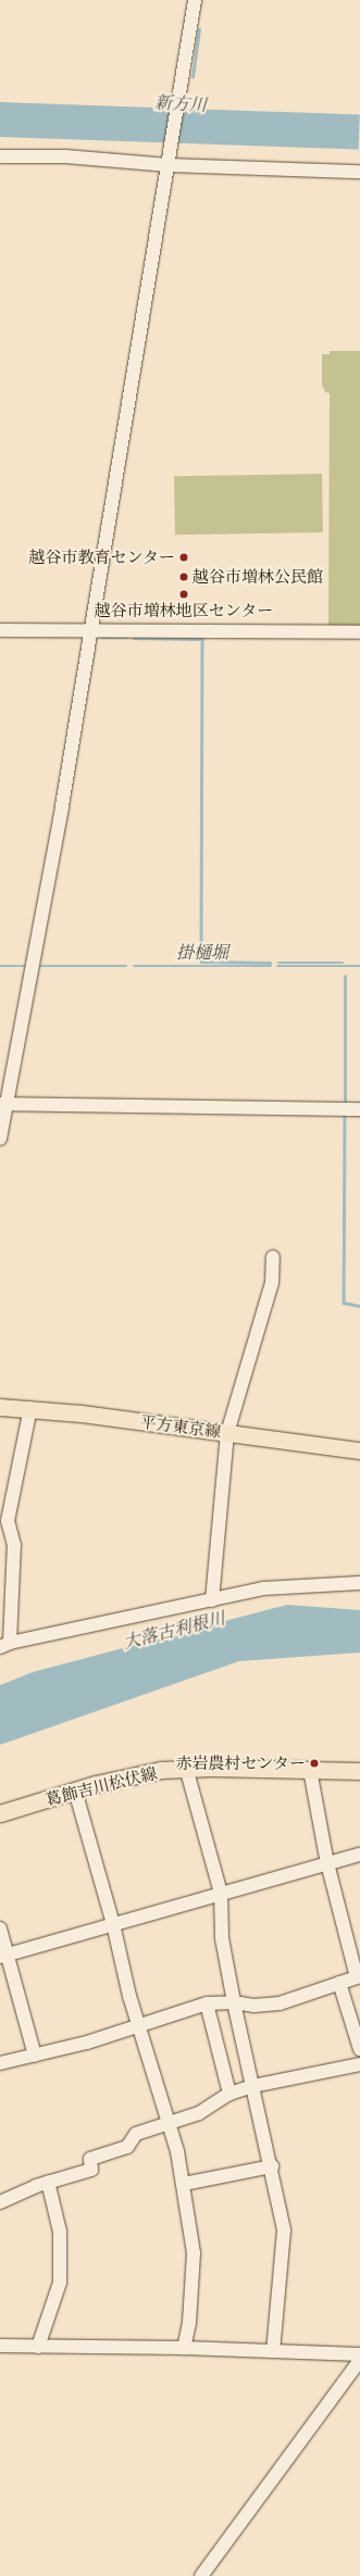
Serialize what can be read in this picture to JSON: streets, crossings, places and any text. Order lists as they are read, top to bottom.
{
  "streets": {
    "main road": ["平方東京線", "葛飾吉川松伏線"]
  },
  "water": ["新方川", "掛樋堀", "大落古利根川"],
  "places": [
    "越谷市教育センター",
    "越谷市増林公民館",
    "越谷市増林地区センター",
    "赤岩農村センター"
  ]
}
